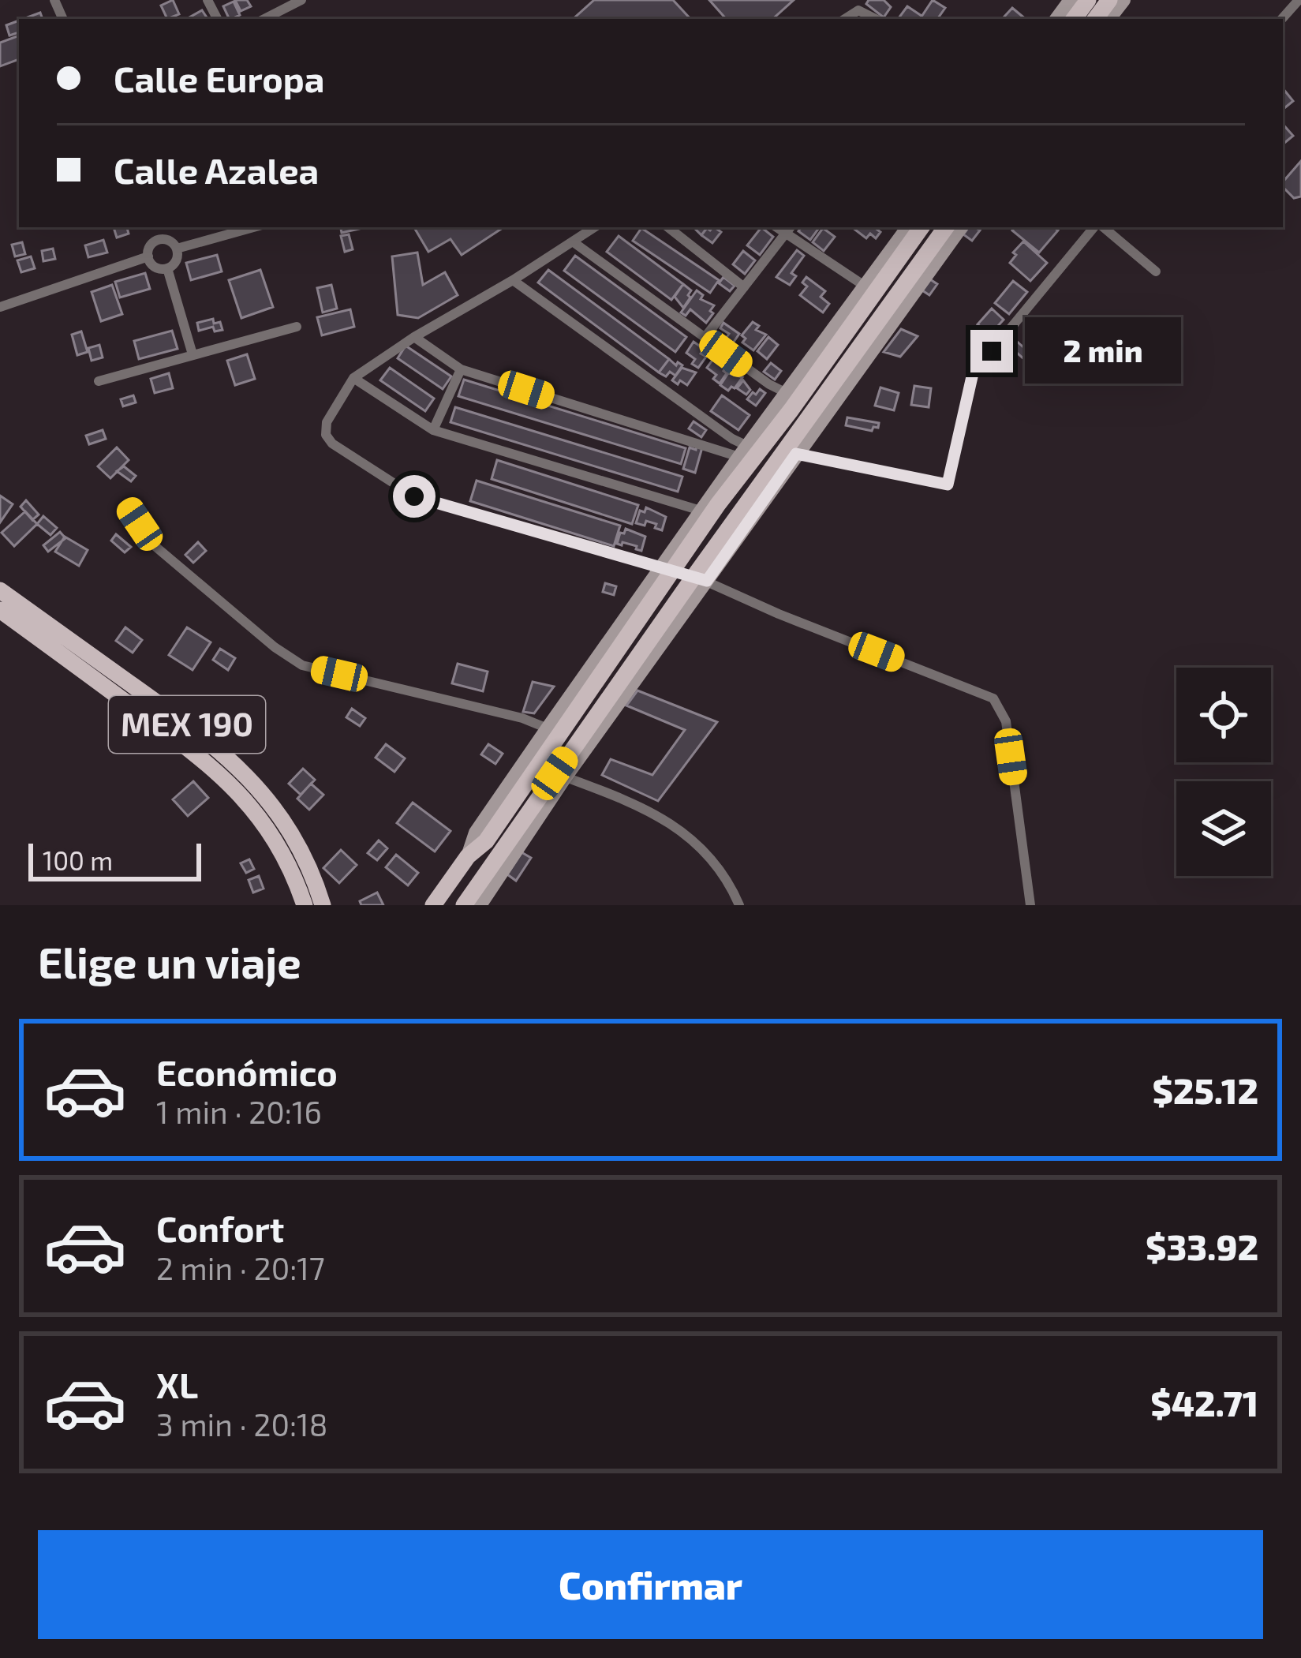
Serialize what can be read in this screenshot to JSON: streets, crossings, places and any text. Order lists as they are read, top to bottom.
{
  "streets": {
    "main road": ["MEX 190"]
  },
  "scale_bar": "100 m",
  "page": {
    "banner": ["Calle Europa", "Calle Azalea"],
    "bubble": "2 min",
    "scale": "100 m",
    "heading": "Elige un viaje",
    "list": [
      {
        "name": "Económico",
        "note": "1 min · 20:16",
        "value": "$25.12"
      },
      {
        "name": "Confort",
        "note": "2 min · 20:17",
        "value": "$33.92"
      },
      {
        "name": "XL",
        "note": "3 min · 20:18",
        "value": "$42.71"
      }
    ],
    "buttons": "Confirmar"
  }
}
